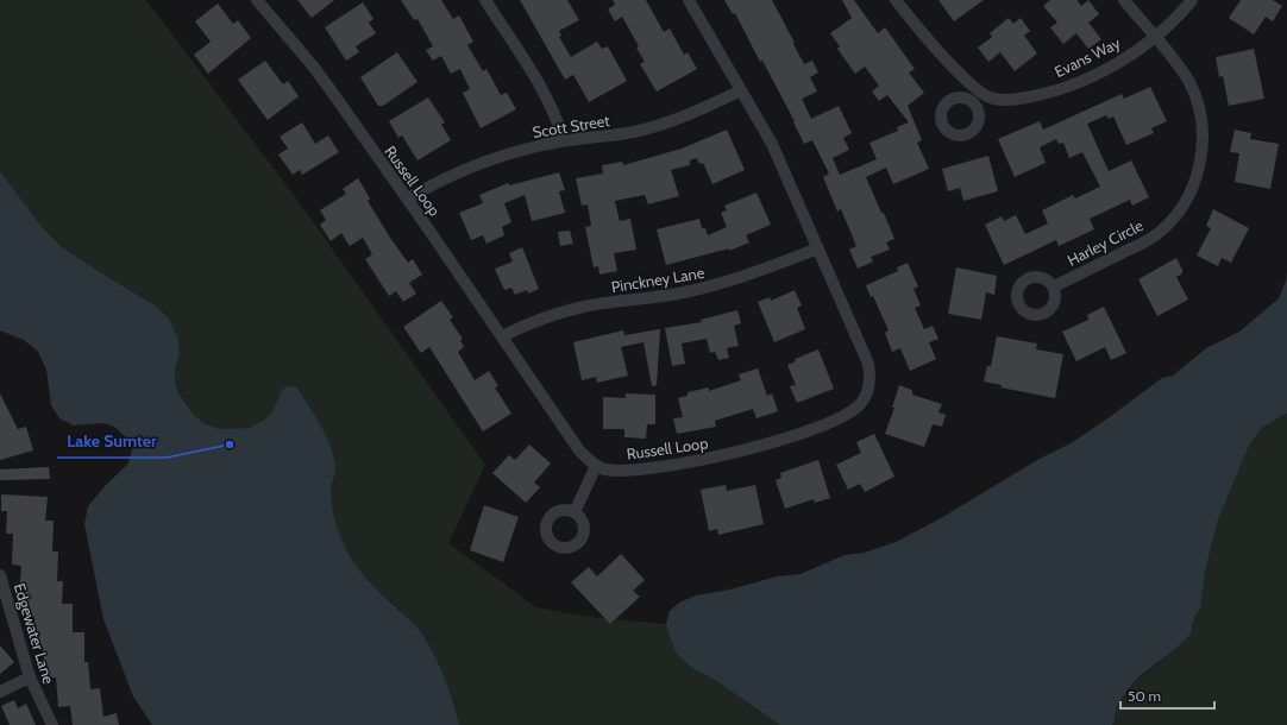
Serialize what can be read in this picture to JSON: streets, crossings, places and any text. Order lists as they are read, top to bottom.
{
  "streets": {
    "street": [
      "Evans Way",
      "Scott Street",
      "Russell Loop",
      "Harley Circle",
      "Pinckney Lane",
      "Edgewater Lane"
    ]
  },
  "crossings": [
    ["Evans Way", "Harley Circle"],
    ["Scott Street", "Russell Loop"],
    ["Russell Loop", "Pinckney Lane"]
  ],
  "places": ["Lake Sumter"],
  "scale_bar": "50 m"
}
